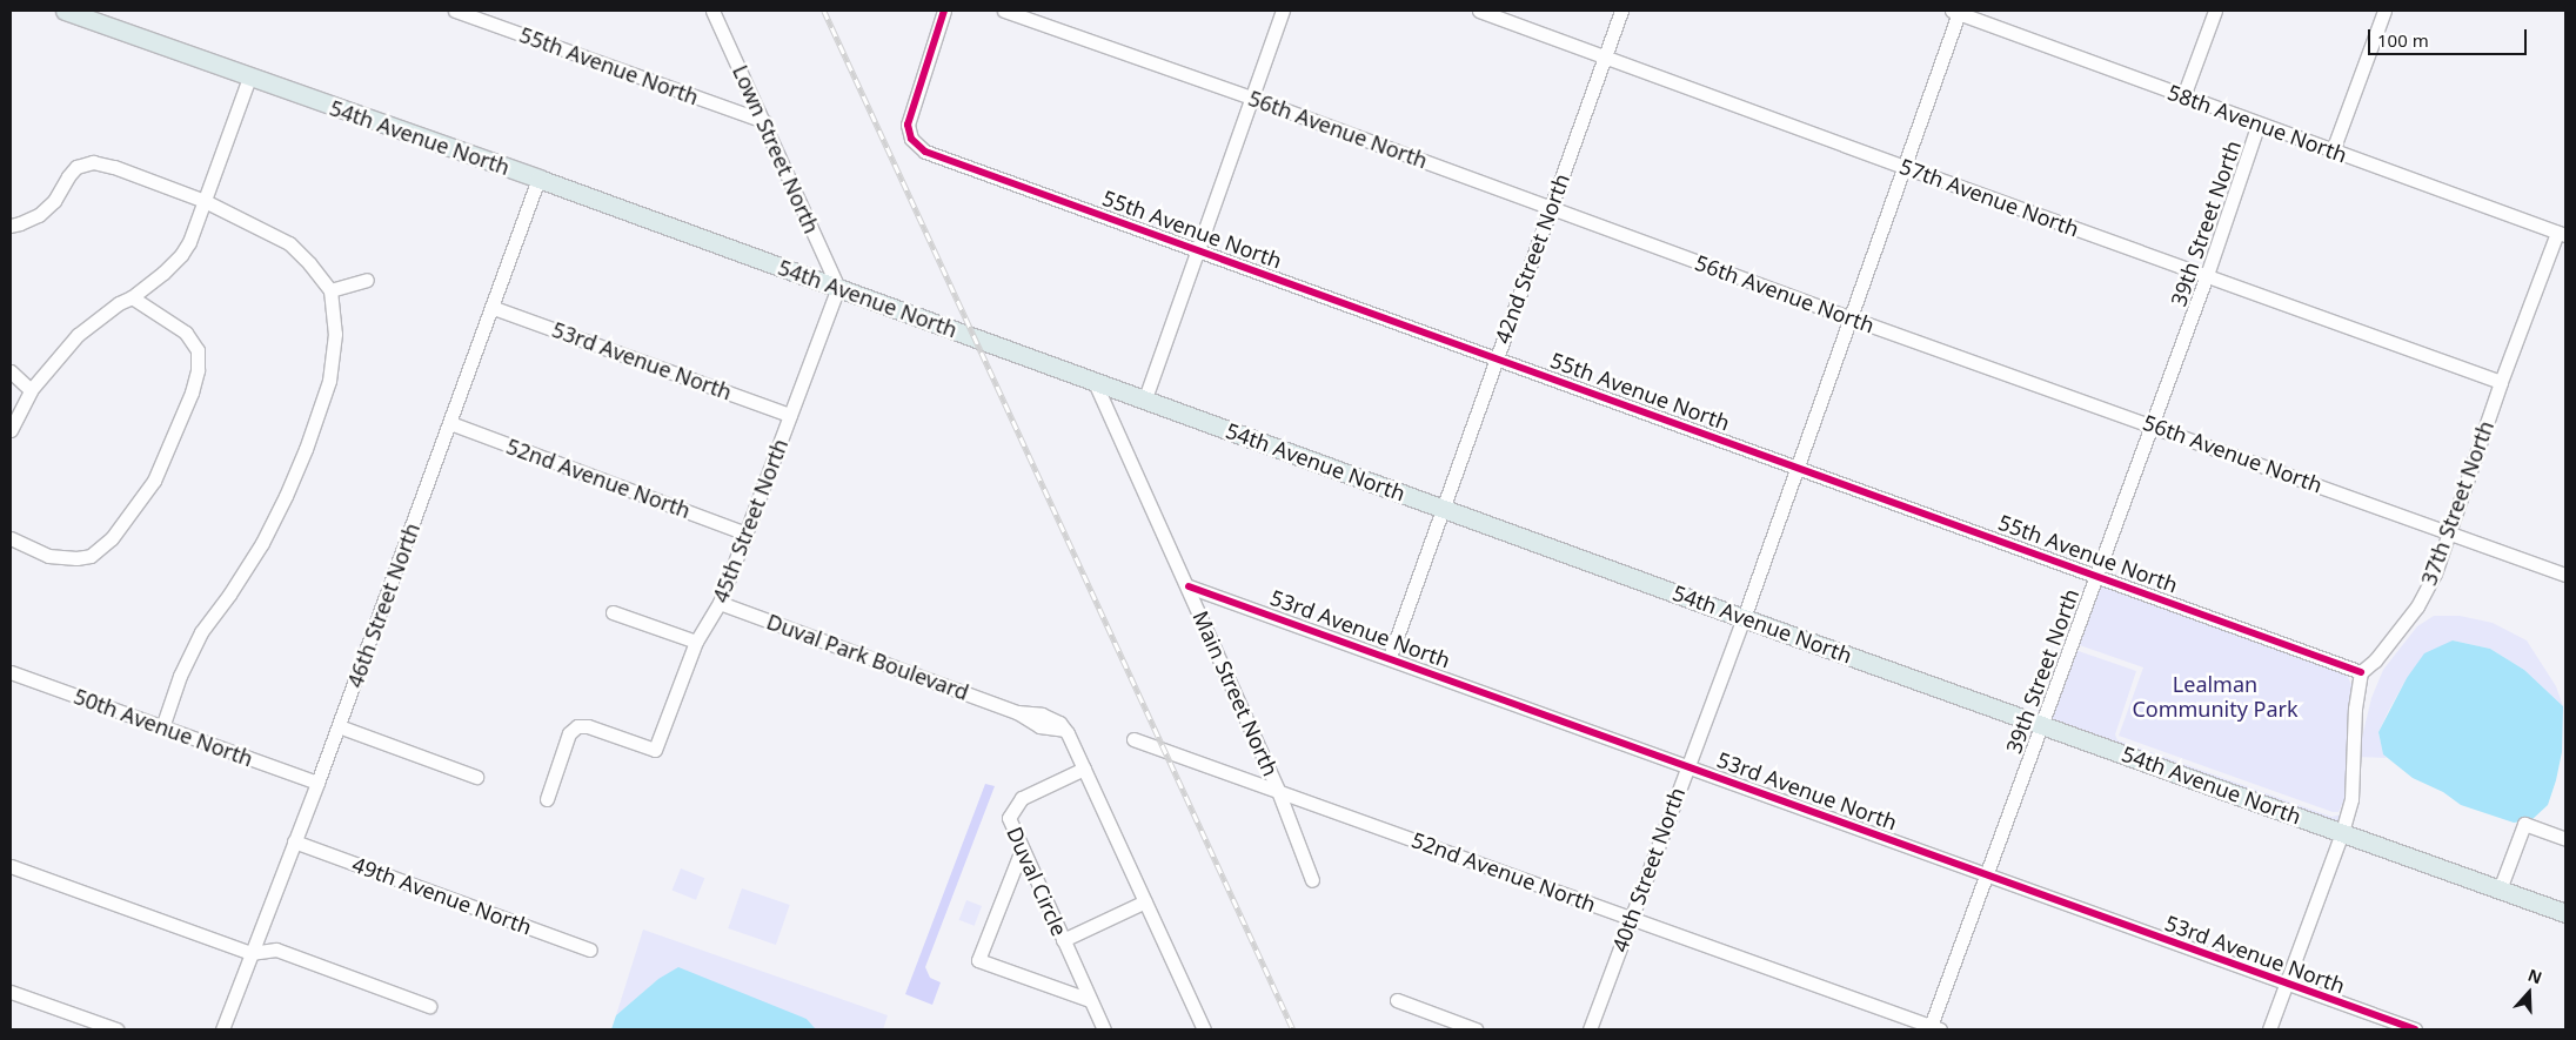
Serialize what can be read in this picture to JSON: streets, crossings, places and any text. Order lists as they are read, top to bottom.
{
  "streets": {
    "main road": ["54th Avenue North"],
    "street": [
      "55th Avenue North",
      "58th Avenue North",
      "56th Avenue North",
      "Lown Street North",
      "57th Avenue North",
      "39th Street North",
      "42nd Street North",
      "53rd Avenue North",
      "52nd Avenue North",
      "37th Street North",
      "45th Street North",
      "46th Street North",
      "Duval Park Boulevard",
      "Main Street North",
      "50th Avenue North",
      "40th Street North",
      "Duval Circle",
      "49th Avenue North"
    ]
  },
  "crossings": [
    ["55th Avenue North", "Lown Street North"],
    ["55th Avenue North", "39th Street North"],
    ["55th Avenue North", "42nd Street North"],
    ["55th Avenue North", "37th Street North"],
    ["55th Avenue North", "40th Street North"],
    ["58th Avenue North", "39th Street North"],
    ["58th Avenue North", "37th Street North"],
    ["58th Avenue North", "40th Street North"],
    ["56th Avenue North", "39th Street North"],
    ["56th Avenue North", "42nd Street North"],
    ["56th Avenue North", "37th Street North"],
    ["56th Avenue North", "40th Street North"],
    ["54th Avenue North", "Lown Street North"],
    ["54th Avenue North", "39th Street North"],
    ["54th Avenue North", "42nd Street North"],
    ["54th Avenue North", "45th Street North"],
    ["54th Avenue North", "46th Street North"],
    ["54th Avenue North", "Main Street North"],
    ["54th Avenue North", "40th Street North"],
    ["Lown Street North", "45th Street North"],
    ["57th Avenue North", "39th Street North"],
    ["57th Avenue North", "42nd Street North"],
    ["57th Avenue North", "37th Street North"],
    ["57th Avenue North", "40th Street North"],
    ["39th Street North", "53rd Avenue North"],
    ["39th Street North", "52nd Avenue North"],
    ["42nd Street North", "53rd Avenue North"],
    ["53rd Avenue North", "45th Street North"],
    ["53rd Avenue North", "46th Street North"],
    ["53rd Avenue North", "Main Street North"],
    ["53rd Avenue North", "40th Street North"],
    ["52nd Avenue North", "45th Street North"],
    ["52nd Avenue North", "46th Street North"],
    ["52nd Avenue North", "Main Street North"],
    ["52nd Avenue North", "40th Street North"],
    ["45th Street North", "Duval Park Boulevard"],
    ["46th Street North", "50th Avenue North"],
    ["46th Street North", "49th Avenue North"],
    ["Duval Park Boulevard", "Duval Circle"]
  ],
  "parks": ["Lealman Community Park"],
  "scale_bar": "100 m",
  "north": "top"
}
